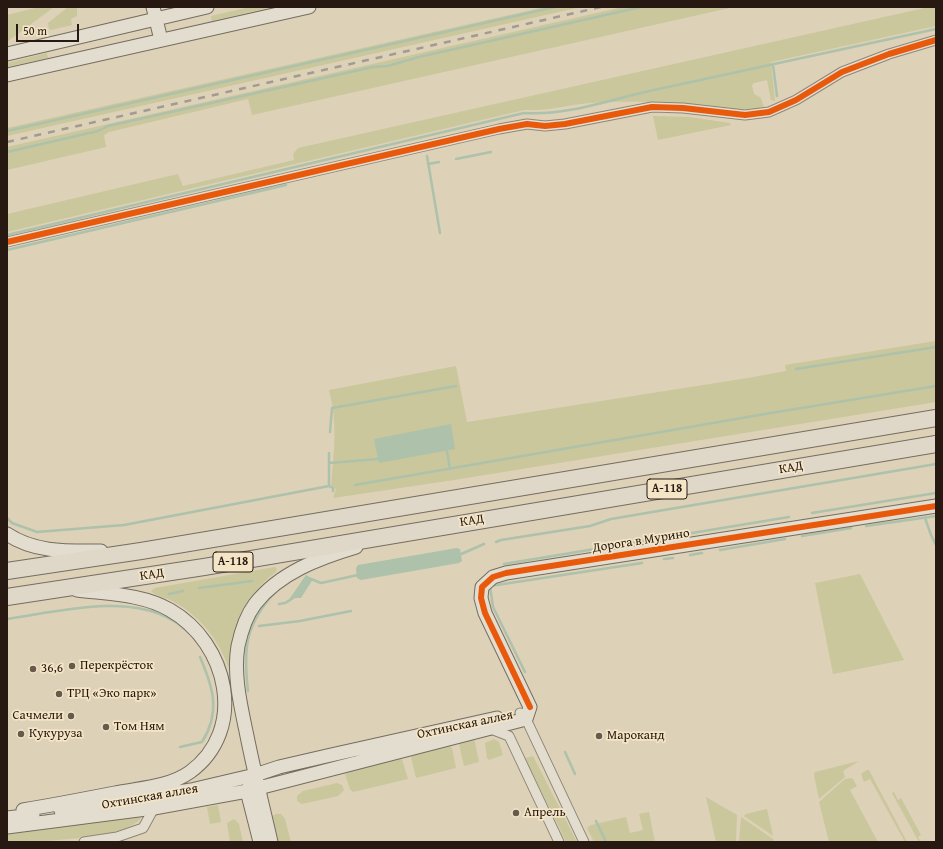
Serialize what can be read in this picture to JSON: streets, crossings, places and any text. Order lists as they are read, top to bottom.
{
  "streets": {
    "highway": ["КАД", "А-118"],
    "street": ["Дорога в Мурино", "Охтинская аллея"]
  },
  "crossings": [
    ["Дорога в Мурино", "Охтинская аллея"]
  ],
  "places": [
    "Перекрёсток",
    "36,6",
    "ТРЦ «Эко парк»",
    "Сачмели",
    "Том Ням",
    "Кукуруза",
    "Мароканд",
    "Апрель"
  ],
  "scale_bar": "50 m"
}
